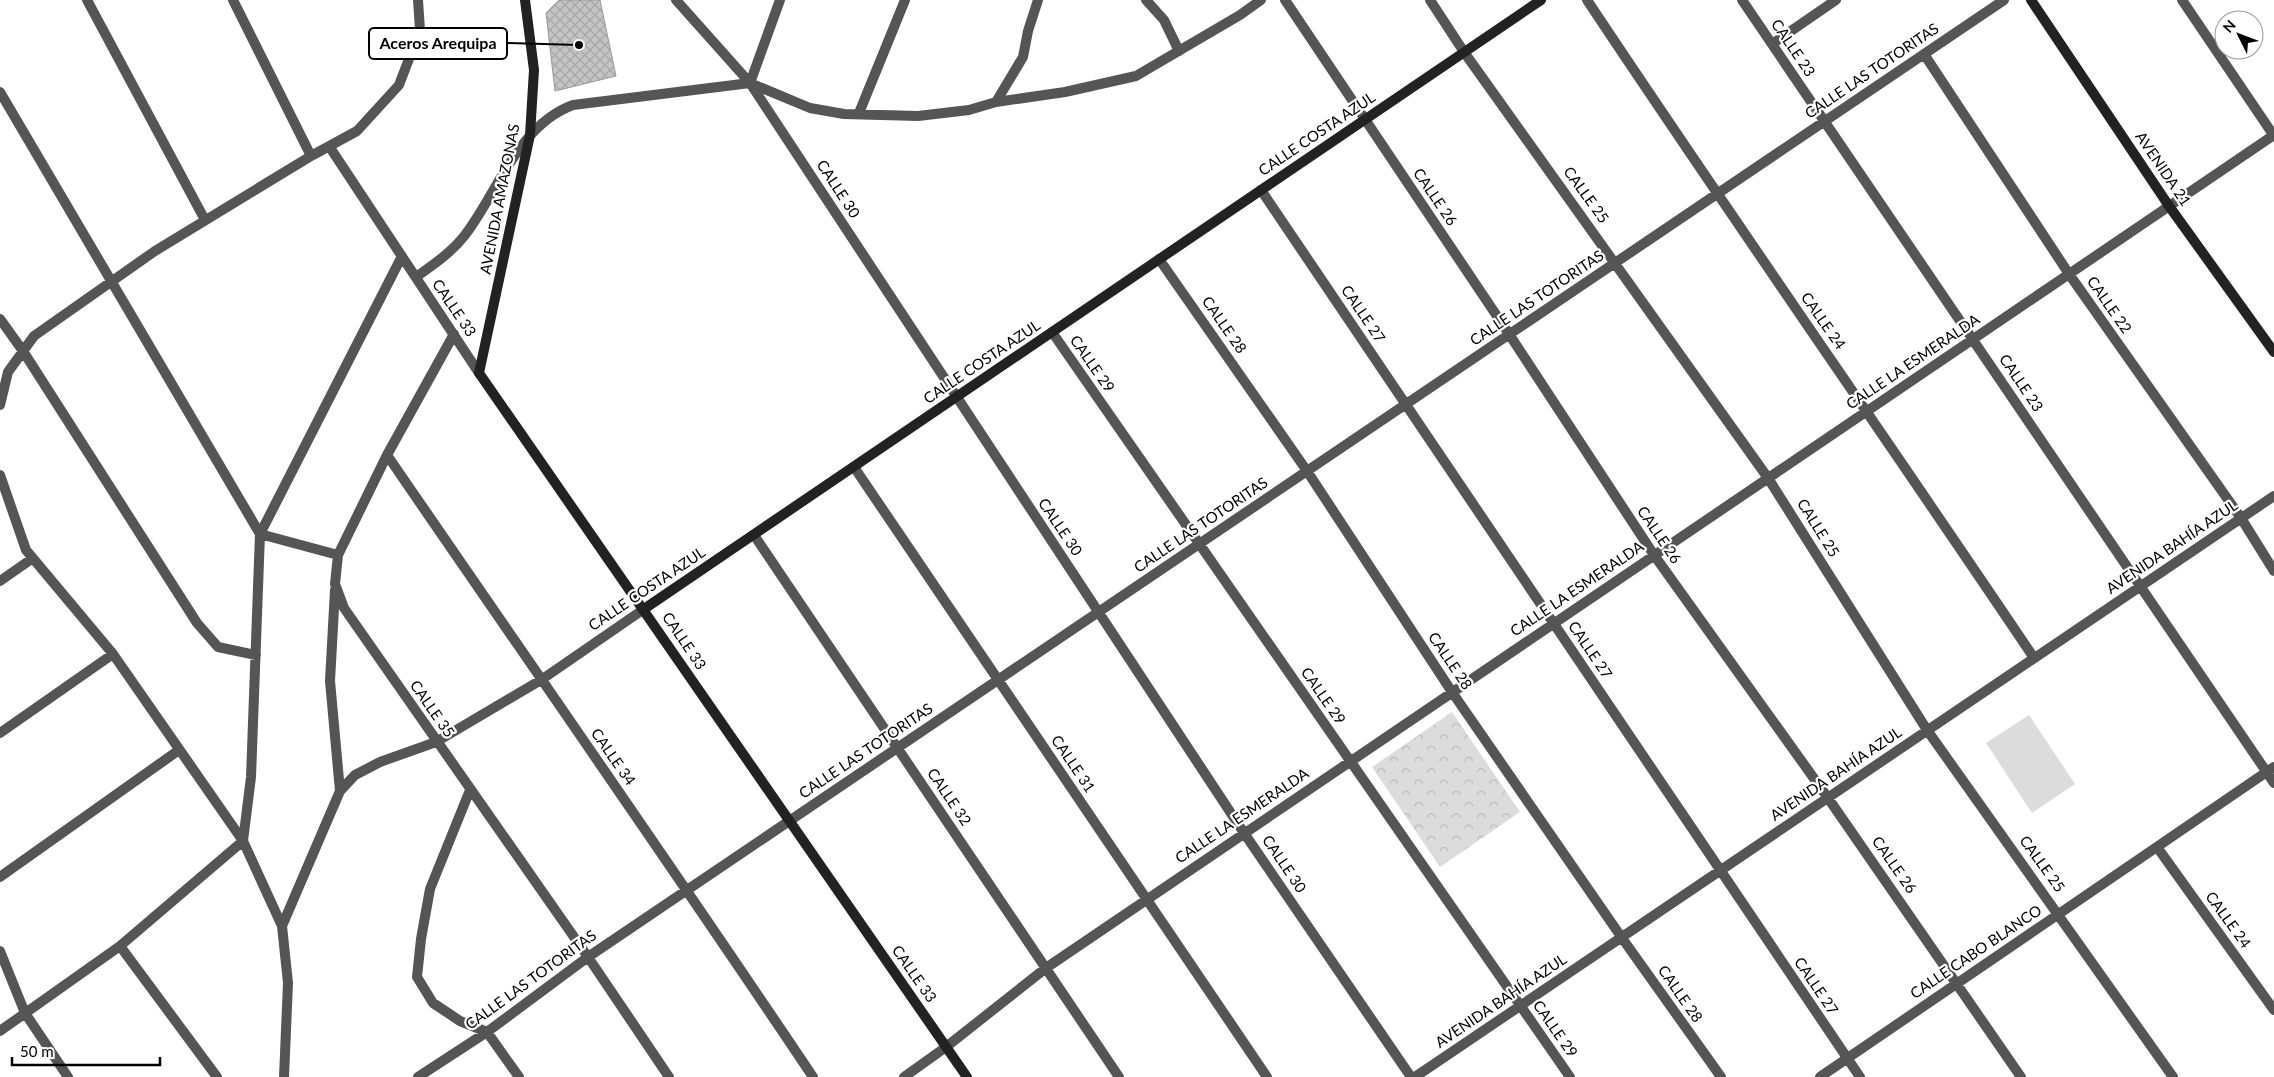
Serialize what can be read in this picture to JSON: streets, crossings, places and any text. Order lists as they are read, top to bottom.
{
  "streets": {
    "street": [
      "CALLE 23",
      "CALLE LAS TOTORITAS",
      "CALLE COSTA AZUL",
      "AVENIDA 21",
      "CALLE 30",
      "CALLE 25",
      "CALLE 26",
      "AVENIDA AMAZONAS",
      "CALLE 22",
      "CALLE 33",
      "CALLE 27",
      "CALLE 24",
      "CALLE 28",
      "CALLE LA ESMERALDA",
      "CALLE 29",
      "AVENIDA BAHÍA AZUL",
      "CALLE 35",
      "CALLE 34",
      "CALLE 31",
      "CALLE 32",
      "CALLE CABO BLANCO"
    ]
  },
  "crossings": [
    ["CALLE 23", "CALLE LAS TOTORITAS"],
    ["CALLE 23", "CALLE LA ESMERALDA"],
    ["CALLE 23", "AVENIDA BAHÍA AZUL"],
    ["CALLE 23", "CALLE CABO BLANCO"],
    ["CALLE LAS TOTORITAS", "CALLE 30"],
    ["CALLE LAS TOTORITAS", "CALLE 25"],
    ["CALLE LAS TOTORITAS", "CALLE 26"],
    ["CALLE LAS TOTORITAS", "CALLE 22"],
    ["CALLE LAS TOTORITAS", "CALLE 33"],
    ["CALLE LAS TOTORITAS", "CALLE 27"],
    ["CALLE LAS TOTORITAS", "CALLE 24"],
    ["CALLE LAS TOTORITAS", "CALLE 28"],
    ["CALLE LAS TOTORITAS", "CALLE 29"],
    ["CALLE LAS TOTORITAS", "CALLE 35"],
    ["CALLE LAS TOTORITAS", "CALLE 34"],
    ["CALLE LAS TOTORITAS", "CALLE 31"],
    ["CALLE LAS TOTORITAS", "CALLE 32"],
    ["CALLE COSTA AZUL", "CALLE 30"],
    ["CALLE COSTA AZUL", "CALLE 25"],
    ["CALLE COSTA AZUL", "CALLE 26"],
    ["CALLE COSTA AZUL", "CALLE 33"],
    ["CALLE COSTA AZUL", "CALLE 27"],
    ["CALLE COSTA AZUL", "CALLE 28"],
    ["CALLE COSTA AZUL", "CALLE 29"],
    ["CALLE COSTA AZUL", "CALLE 35"],
    ["CALLE COSTA AZUL", "CALLE 34"],
    ["CALLE COSTA AZUL", "CALLE 31"],
    ["CALLE COSTA AZUL", "CALLE 32"],
    ["AVENIDA 21", "CALLE LA ESMERALDA"],
    ["CALLE 30", "CALLE LA ESMERALDA"],
    ["CALLE 25", "CALLE LA ESMERALDA"],
    ["CALLE 25", "AVENIDA BAHÍA AZUL"],
    ["CALLE 25", "CALLE CABO BLANCO"],
    ["CALLE 26", "CALLE LA ESMERALDA"],
    ["CALLE 26", "AVENIDA BAHÍA AZUL"],
    ["CALLE 26", "CALLE CABO BLANCO"],
    ["AVENIDA AMAZONAS", "CALLE 33"],
    ["CALLE 22", "CALLE LA ESMERALDA"],
    ["CALLE 22", "AVENIDA BAHÍA AZUL"],
    ["CALLE 33", "CALLE LA ESMERALDA"],
    ["CALLE 33", "CALLE 35"],
    ["CALLE 27", "CALLE LA ESMERALDA"],
    ["CALLE 27", "AVENIDA BAHÍA AZUL"],
    ["CALLE 27", "CALLE CABO BLANCO"],
    ["CALLE 24", "CALLE LA ESMERALDA"],
    ["CALLE 24", "AVENIDA BAHÍA AZUL"],
    ["CALLE 24", "CALLE CABO BLANCO"],
    ["CALLE 28", "CALLE LA ESMERALDA"],
    ["CALLE 28", "AVENIDA BAHÍA AZUL"],
    ["CALLE LA ESMERALDA", "CALLE 29"],
    ["CALLE LA ESMERALDA", "CALLE 31"],
    ["CALLE LA ESMERALDA", "CALLE 32"],
    ["CALLE 29", "AVENIDA BAHÍA AZUL"],
    ["CALLE 35", "CALLE 34"]
  ],
  "places": ["Aceros Arequipa"],
  "scale_bar": "50 m",
  "north": "top left"
}
